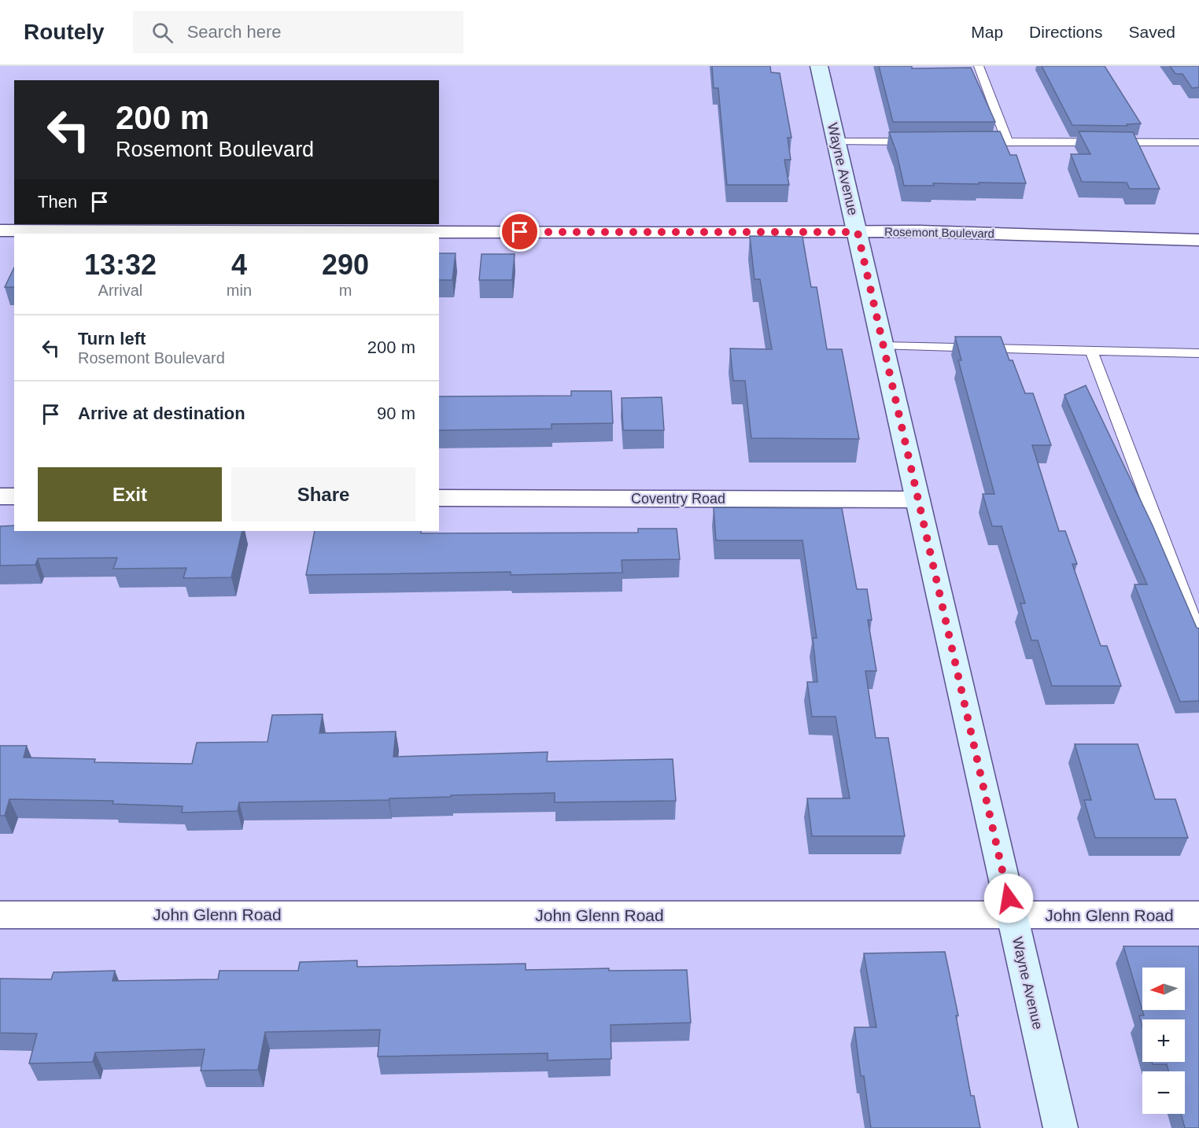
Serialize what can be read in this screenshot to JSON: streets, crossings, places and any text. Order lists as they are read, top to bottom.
{
  "streets": {
    "main road": ["Wayne Avenue"],
    "street": ["Rosemont Boulevard", "Coventry Road", "John Glenn Road"]
  },
  "crossings": [
    ["Wayne Avenue", "Rosemont Boulevard"],
    ["Wayne Avenue", "Coventry Road"],
    ["Wayne Avenue", "John Glenn Road"]
  ],
  "north": "left",
  "page": {
    "header": "Routely",
    "search": "Search here",
    "nav": ["Map", "Directions", "Saved"],
    "turn": ["200 m", "Rosemont Boulevard"],
    "then": "Then",
    "eta": [
      "13:32",
      "Arrival",
      "4",
      "min",
      "290",
      "m"
    ],
    "list": [
      {
        "name": "Turn left",
        "note": "Rosemont Boulevard",
        "value": "200 m"
      },
      {
        "name": "Arrive at destination",
        "value": "90 m"
      }
    ],
    "buttons": ["Exit", "Share"],
    "map_buttons": ["+", "−"]
  }
}
